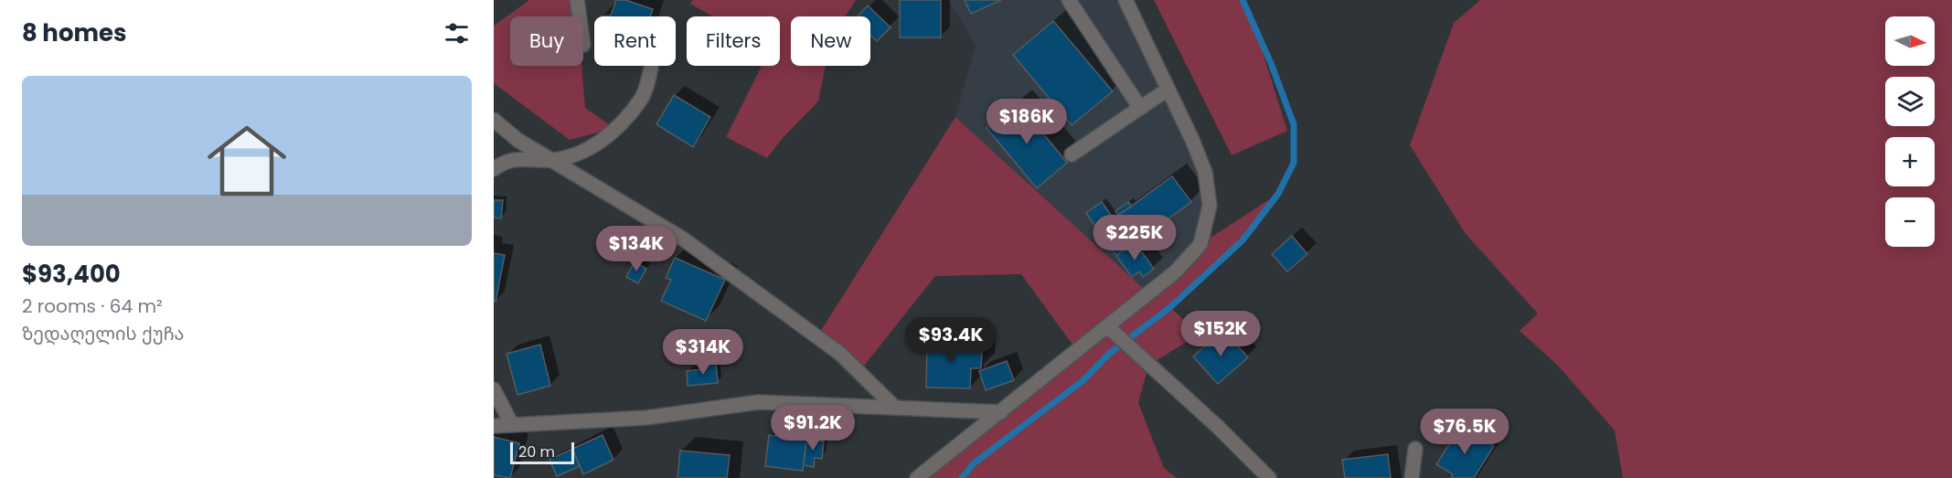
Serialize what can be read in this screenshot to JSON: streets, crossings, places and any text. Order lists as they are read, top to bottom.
{
  "scale_bar": "20 m",
  "north": "right",
  "page": {
    "heading": "8 homes",
    "map_buttons": ["+", "−"],
    "chip": [
      "Buy",
      "Rent",
      "Filters",
      "New"
    ],
    "list": [
      {
        "name": "$93,400",
        "note": "2 rooms · 64 m² · ზედაღელის ქუჩა"
      }
    ],
    "price": [
      "$186K",
      "$225K",
      "$134K",
      "$152K",
      "$93.4K",
      "$314K",
      "$91.2K",
      "$76.5K"
    ],
    "scale": "20 m"
  }
}
